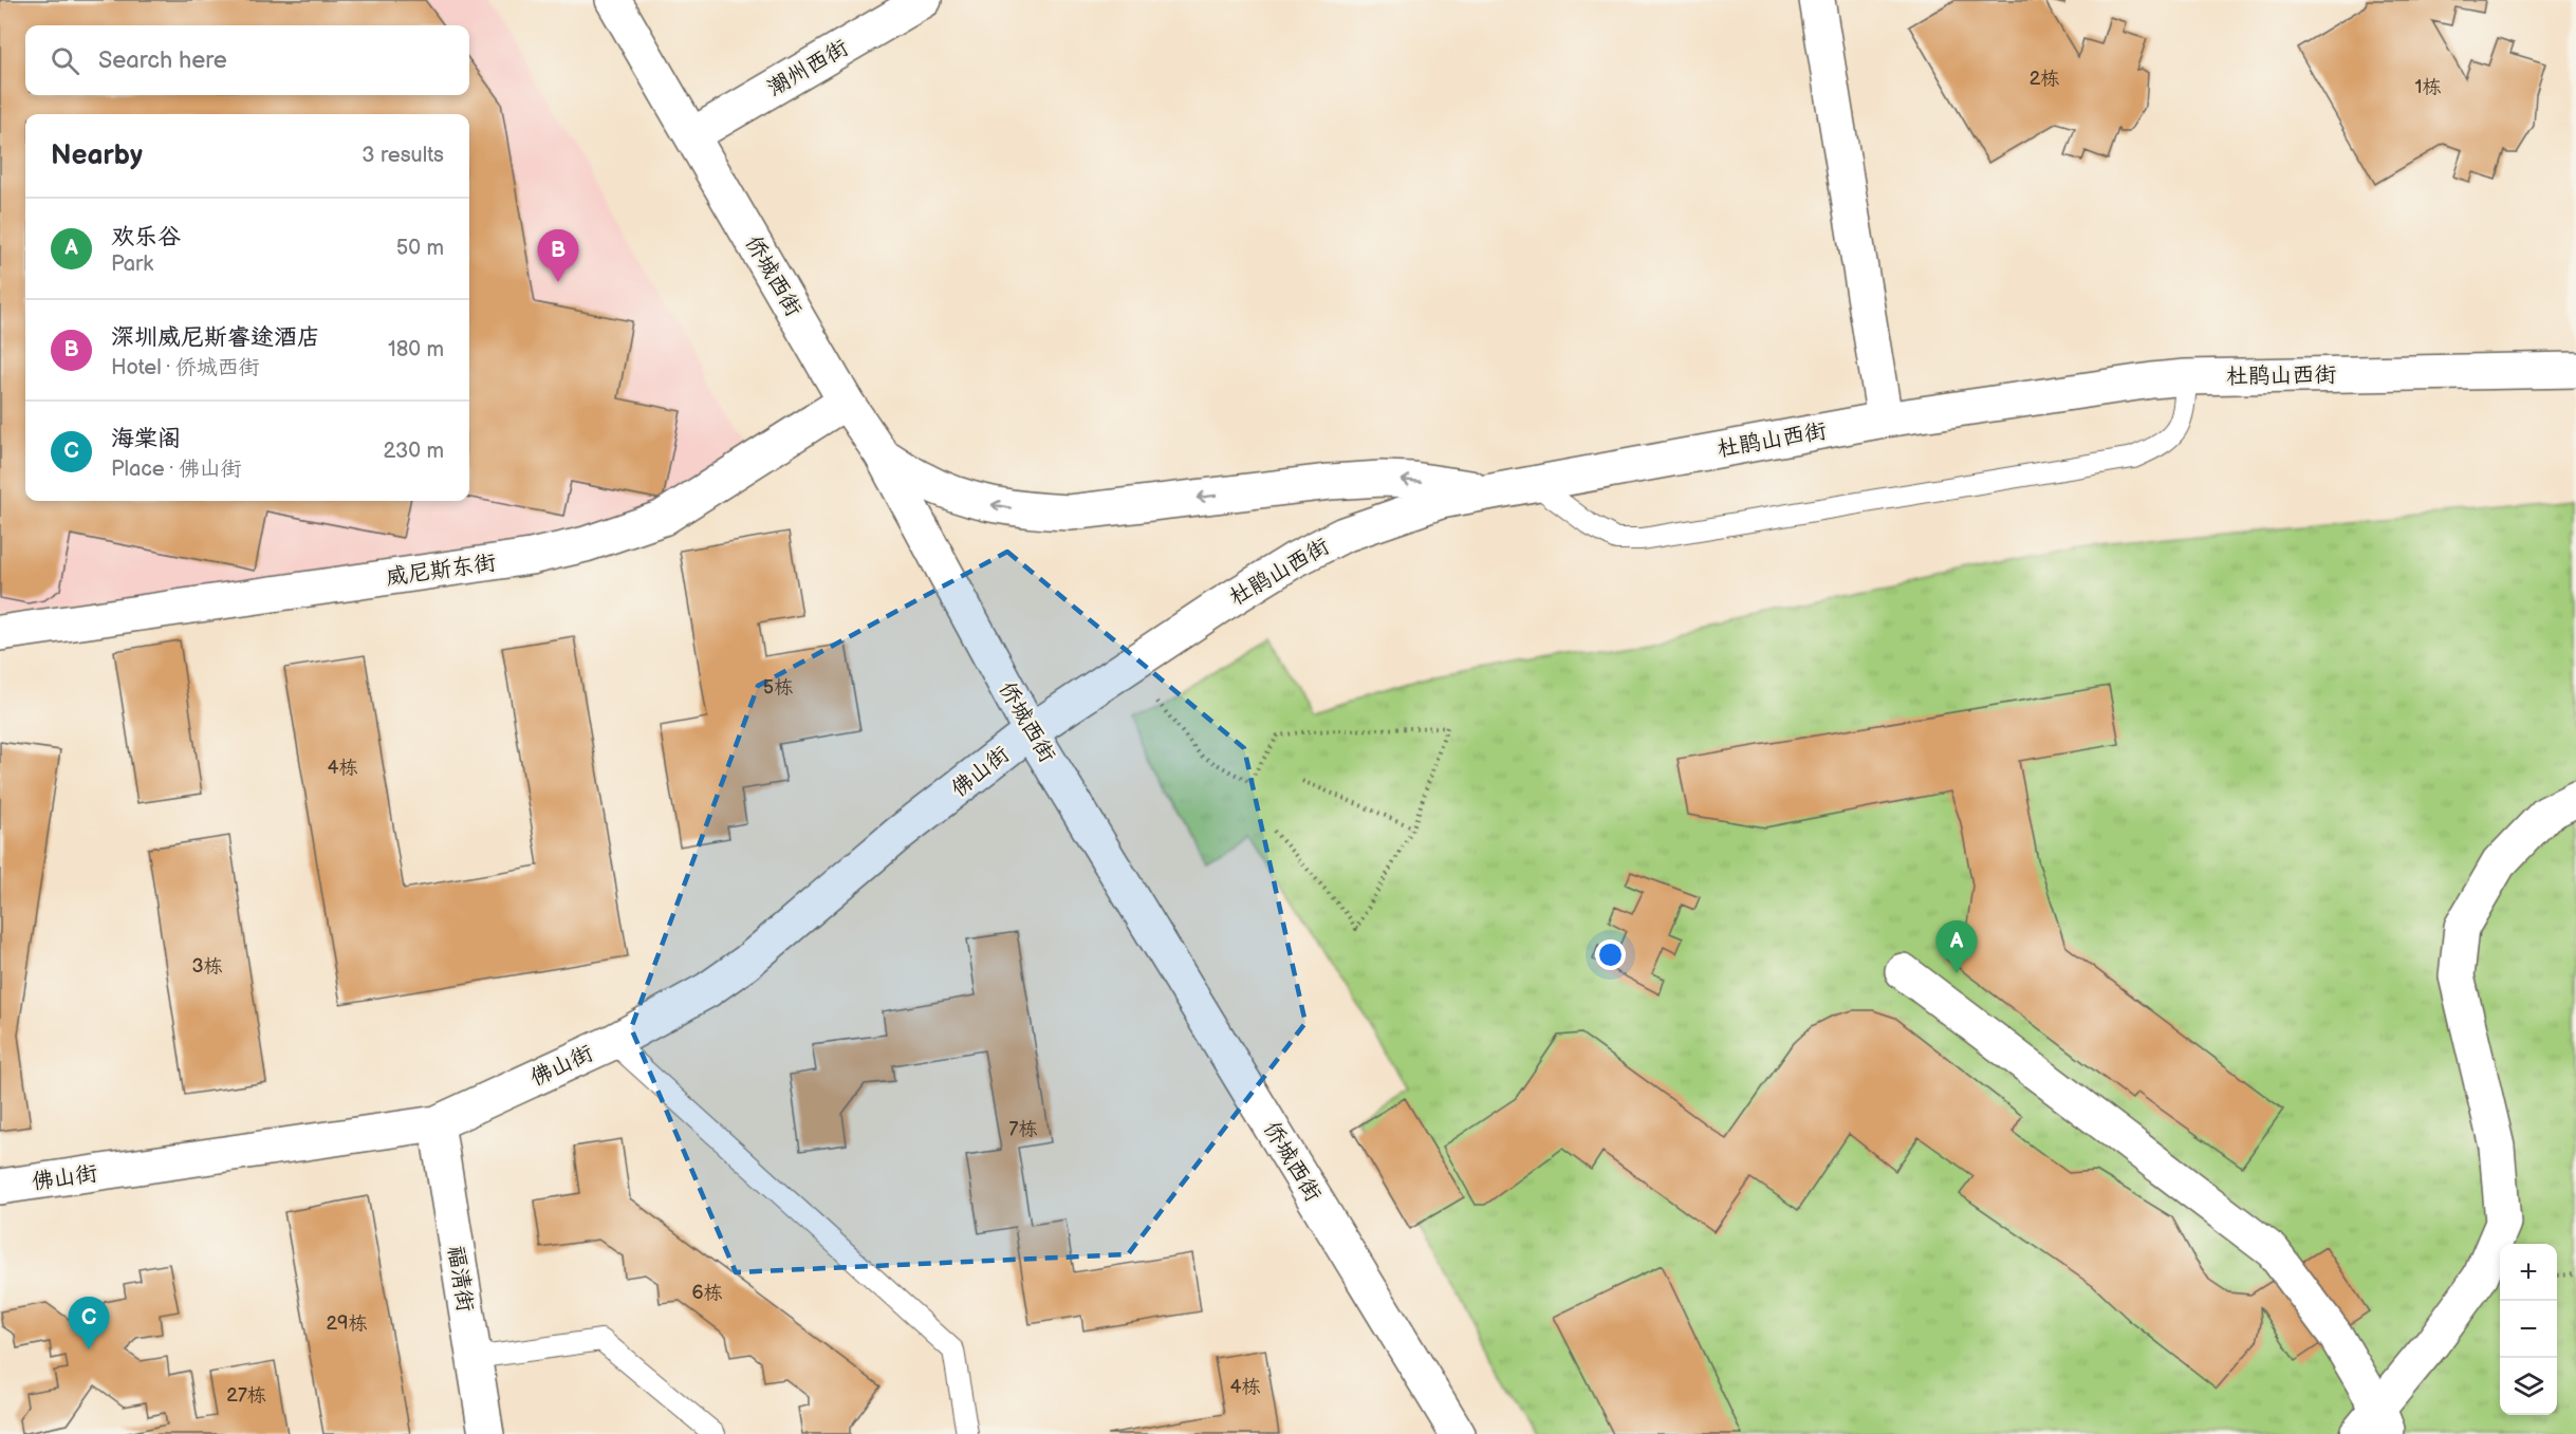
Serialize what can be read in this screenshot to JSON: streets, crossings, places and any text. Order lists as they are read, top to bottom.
{
  "streets": {
    "street": [
      "潮州西街",
      "侨城西街",
      "杜鹃山西街",
      "威尼斯东街",
      "佛山街",
      "福清街"
    ]
  },
  "crossings": [
    ["潮州西街", "侨城西街"],
    ["侨城西街", "杜鹃山西街"],
    ["侨城西街", "威尼斯东街"],
    ["侨城西街", "佛山街"],
    ["杜鹃山西街", "佛山街"],
    ["佛山街", "福清街"]
  ],
  "house_numbers": [
    "2栋",
    "1栋",
    "5栋",
    "4栋",
    "3栋",
    "7栋",
    "6栋",
    "29栋",
    "4栋",
    "27栋"
  ],
  "page": {
    "search": "Search here",
    "heading": ["Nearby", "3 results"],
    "list": [
      {
        "mark": "A",
        "name": "欢乐谷",
        "note": "Park",
        "value": "50 m"
      },
      {
        "mark": "B",
        "name": "深圳威尼斯睿途酒店",
        "note": "Hotel · 侨城西街",
        "value": "180 m"
      },
      {
        "mark": "C",
        "name": "海棠阁",
        "note": "Place · 佛山街",
        "value": "230 m"
      }
    ],
    "pins": ["B", "A", "C"],
    "map_buttons": ["+", "−"]
  }
}
